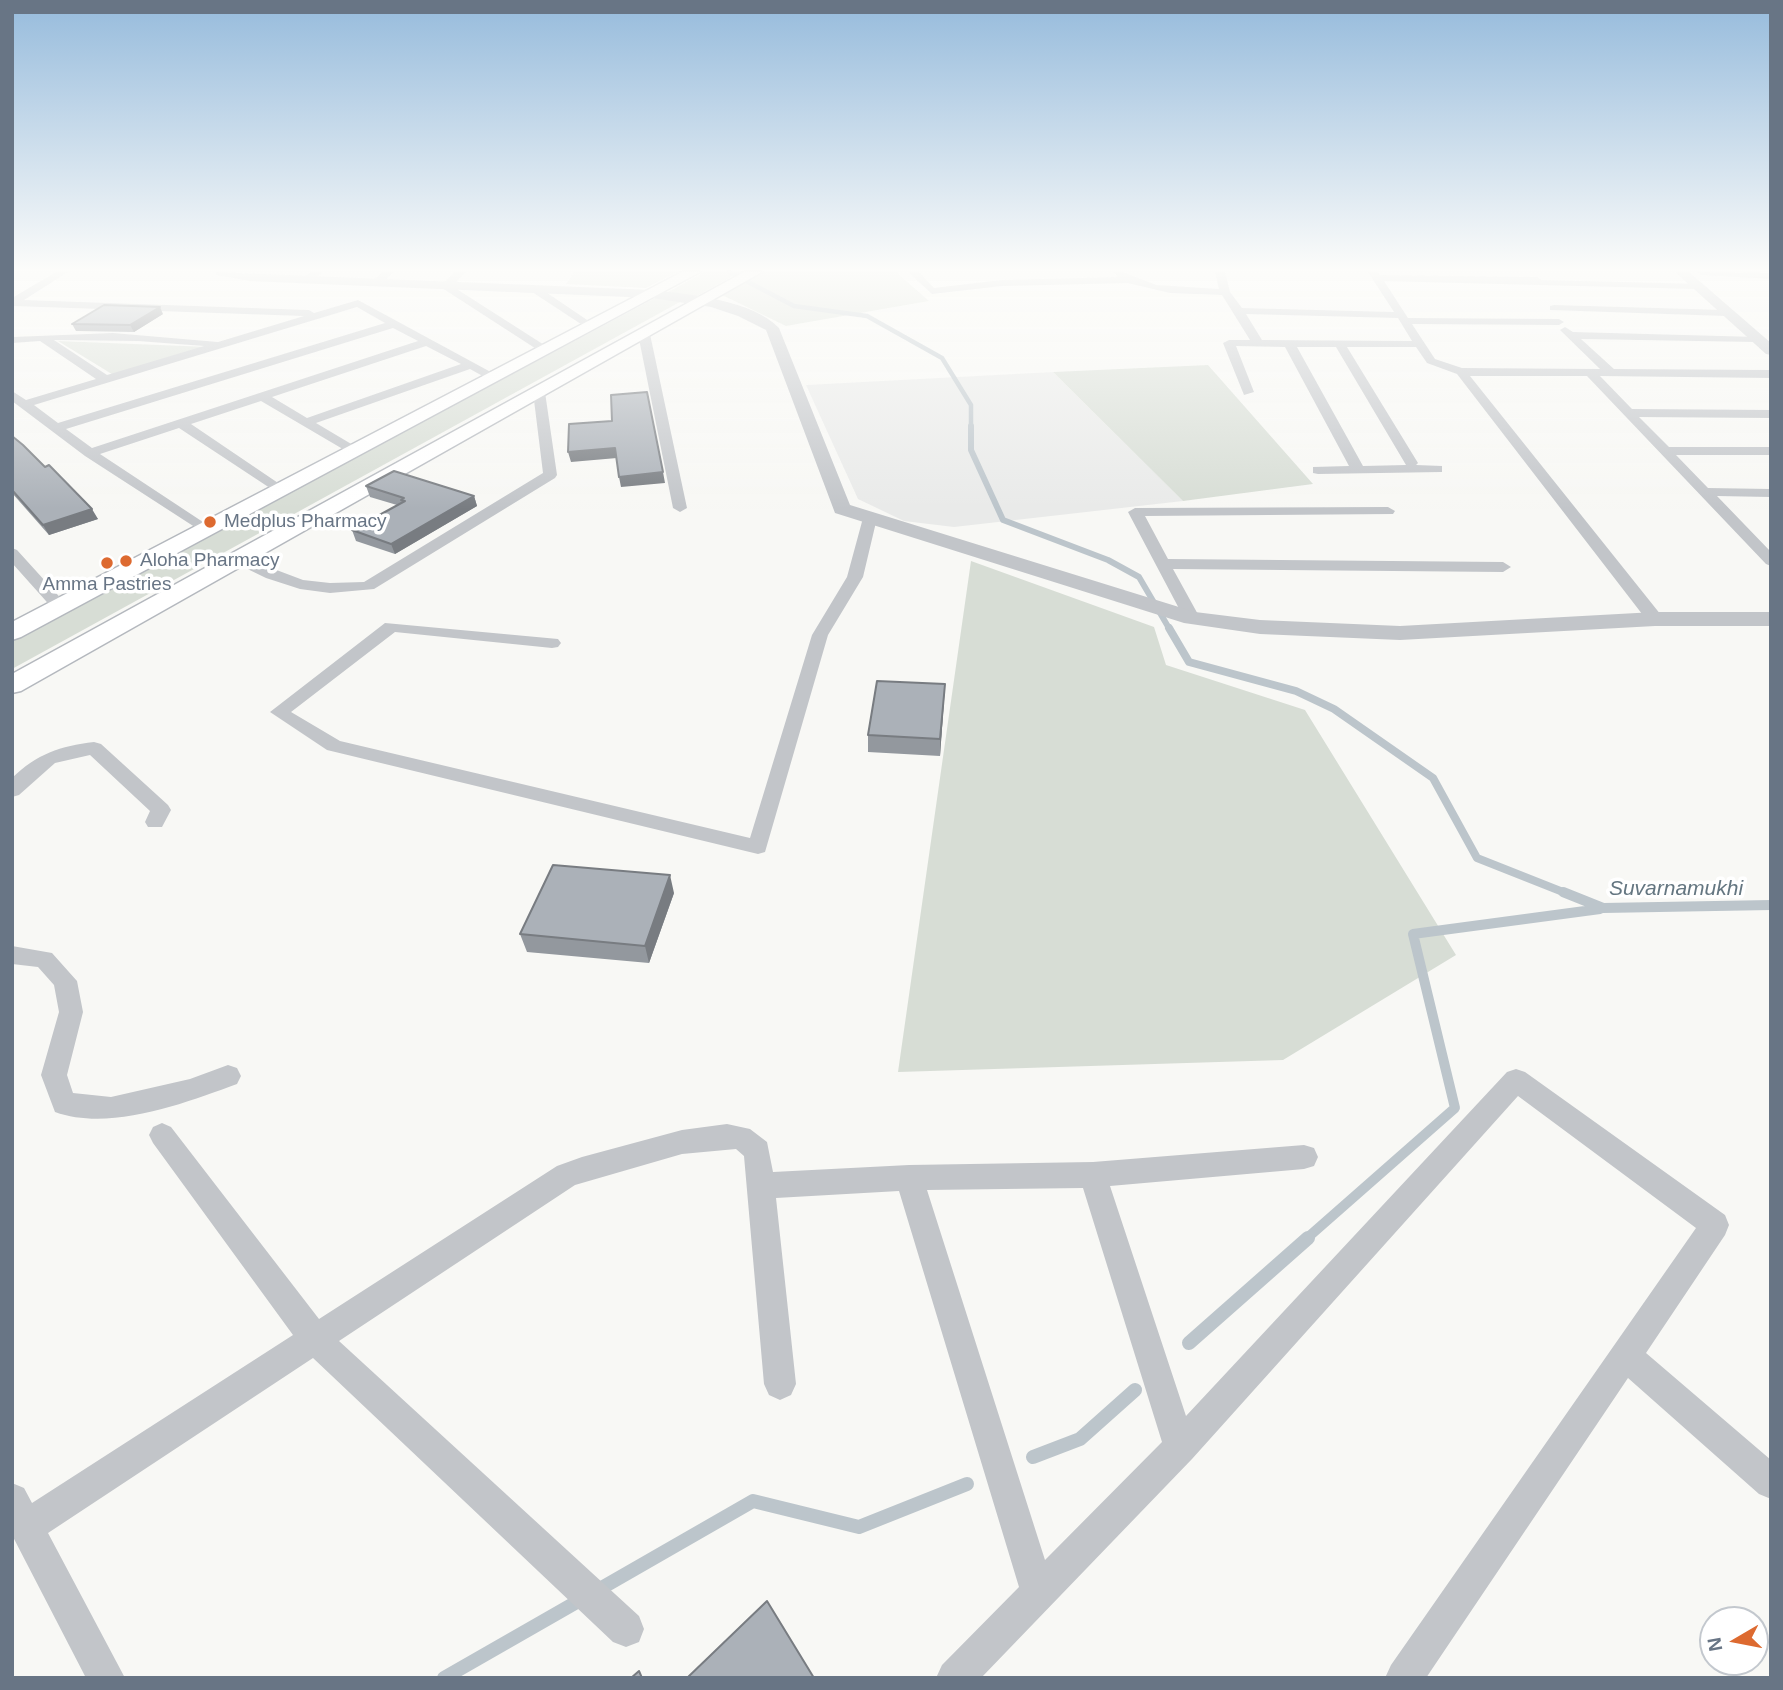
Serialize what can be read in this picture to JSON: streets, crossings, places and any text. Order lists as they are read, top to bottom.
{
  "water": ["Suvarnamukhi"],
  "places": ["Medplus Pharmacy", "Aloha Pharmacy", "Amma Pastries"],
  "north": "left"
}
